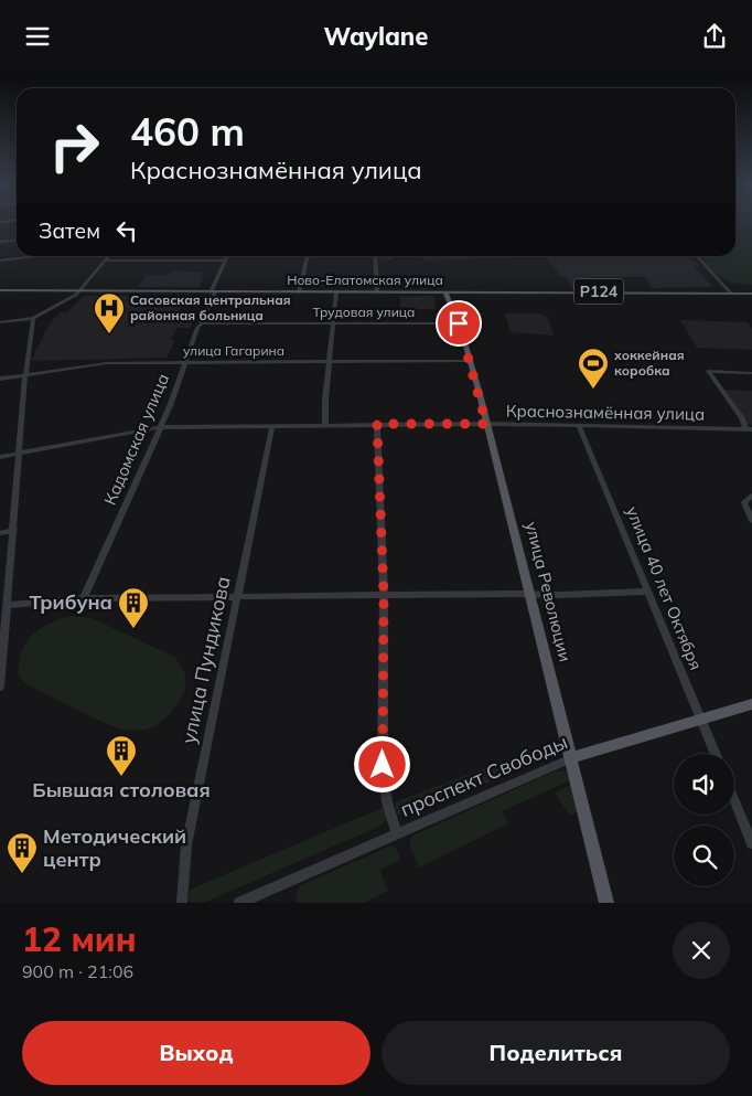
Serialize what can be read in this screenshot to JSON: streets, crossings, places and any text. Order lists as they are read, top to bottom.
{
  "streets": {
    "main road": [
      "Ново-Елатомская улица",
      "Р124",
      "улица Революции",
      "проспект Свободы"
    ],
    "street": [
      "Трудовая улица",
      "улица Гагарина",
      "Краснознамённая улица",
      "Кадомская улица",
      "улица 40 лет Октября",
      "улица Пундикова"
    ]
  },
  "crossings": [
    ["Ново-Елатомская улица", "Кадомская улица"],
    ["Ново-Елатомская улица", "улица Революции"],
    ["Трудовая улица", "Кадомская улица"],
    ["Трудовая улица", "улица Революции"],
    ["улица Гагарина", "Кадомская улица"],
    ["улица Гагарина", "улица Революции"],
    ["Краснознамённая улица", "Кадомская улица"],
    ["Краснознамённая улица", "улица 40 лет Октября"],
    ["Краснознамённая улица", "улица Революции"],
    ["Краснознамённая улица", "улица Пундикова"],
    ["улица 40 лет Октября", "проспект Свободы"],
    ["улица Революции", "проспект Свободы"]
  ],
  "places": {
    "hospital": ["Сасовская центральная районная больница"],
    "sports": ["хоккейная коробка"],
    "building": ["Трибуна", "Бывшая столовая", "Методический центр"]
  },
  "page": {
    "header": "Waylane",
    "turn": ["460 m", "Краснознамённая улица"],
    "then": "Затем",
    "heading": ["12 мин", "900 m · 21:06"],
    "buttons": ["Выход", "Поделиться"]
  }
}
